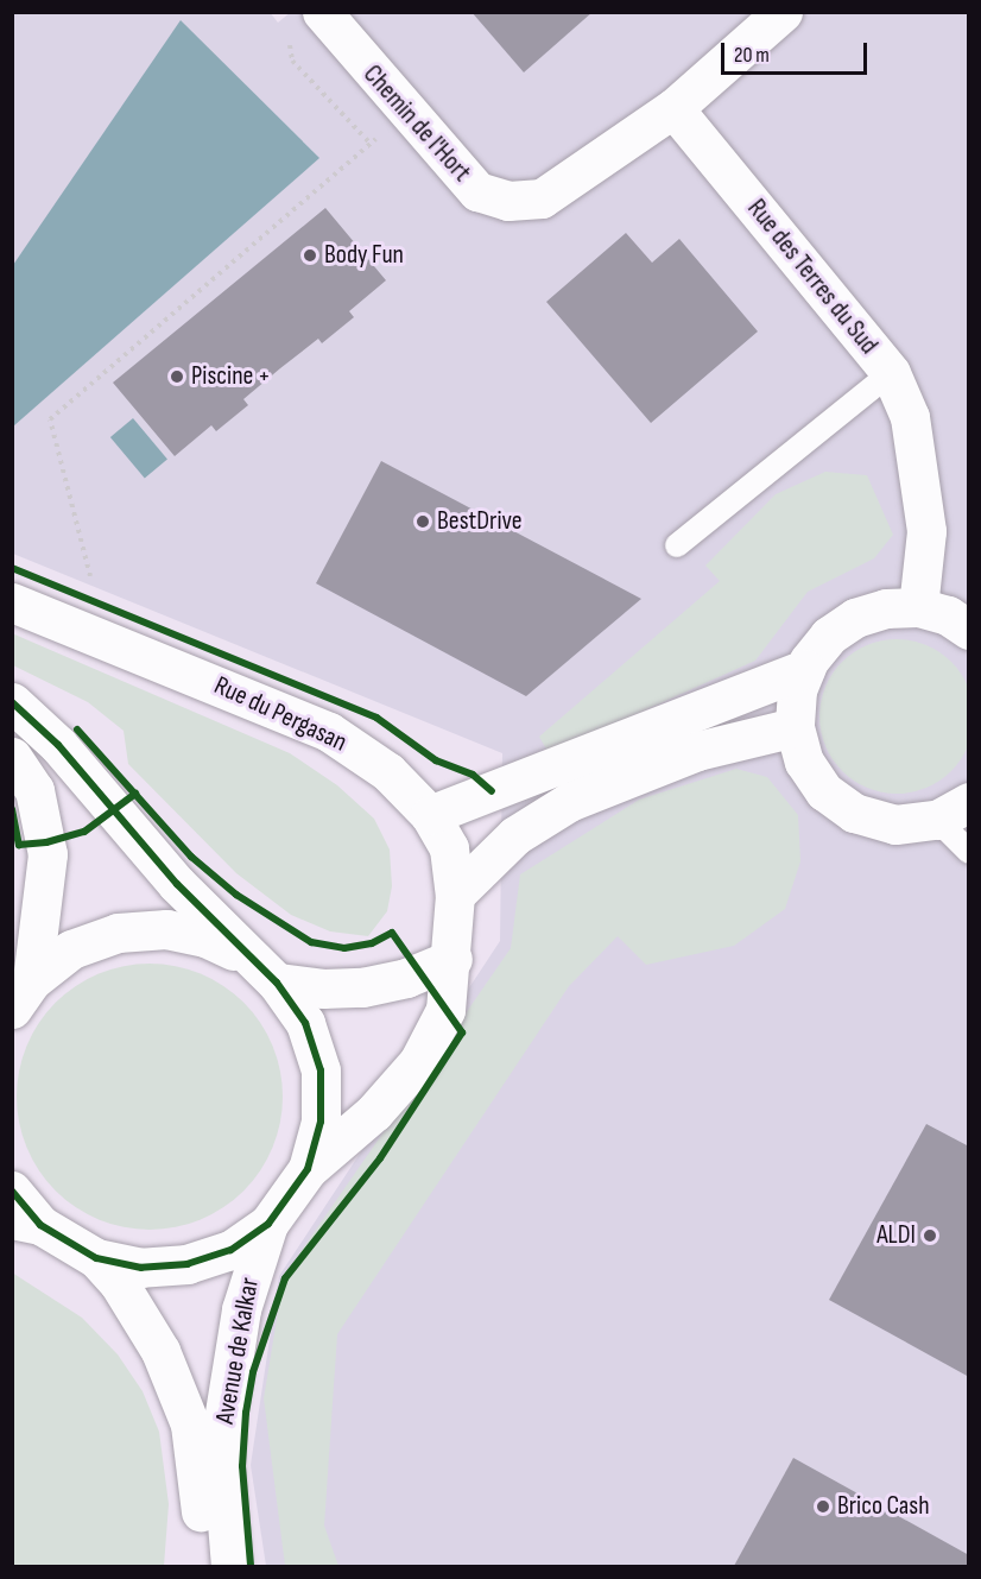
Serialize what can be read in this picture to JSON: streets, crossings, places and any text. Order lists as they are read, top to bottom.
{
  "streets": {
    "street": [
      "Chemin de l'Hort",
      "Rue des Terres du Sud",
      "Rue du Pergasan",
      "Avenue de Kalkar"
    ]
  },
  "crossings": [
    ["Chemin de l'Hort", "Rue des Terres du Sud"]
  ],
  "places": [
    "Body Fun",
    "Piscine +",
    "BestDrive",
    "ALDI",
    "Brico Cash"
  ],
  "scale_bar": "20 m"
}
